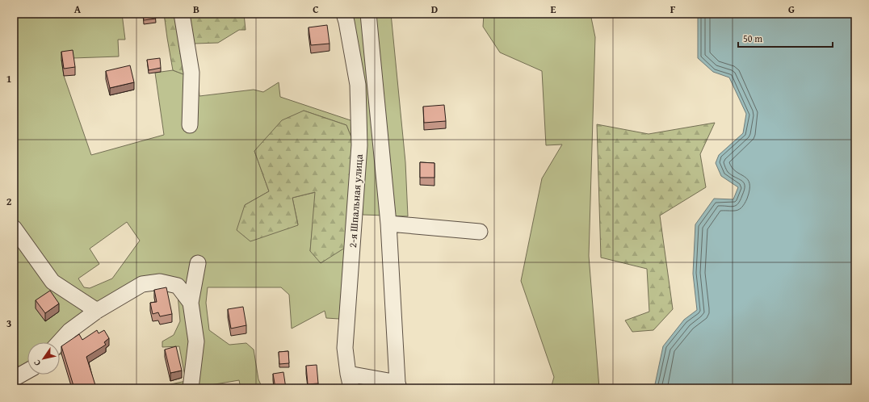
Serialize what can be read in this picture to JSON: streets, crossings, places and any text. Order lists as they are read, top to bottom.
{
  "streets": {
    "street": ["2-я Шпальная улица"]
  },
  "scale_bar": "50 m",
  "north": "bottom left",
  "grid": {
    "columns": [
      "A",
      "B",
      "C",
      "D",
      "E",
      "F",
      "G"
    ],
    "rows": ["1", "2", "3"]
  }
}
